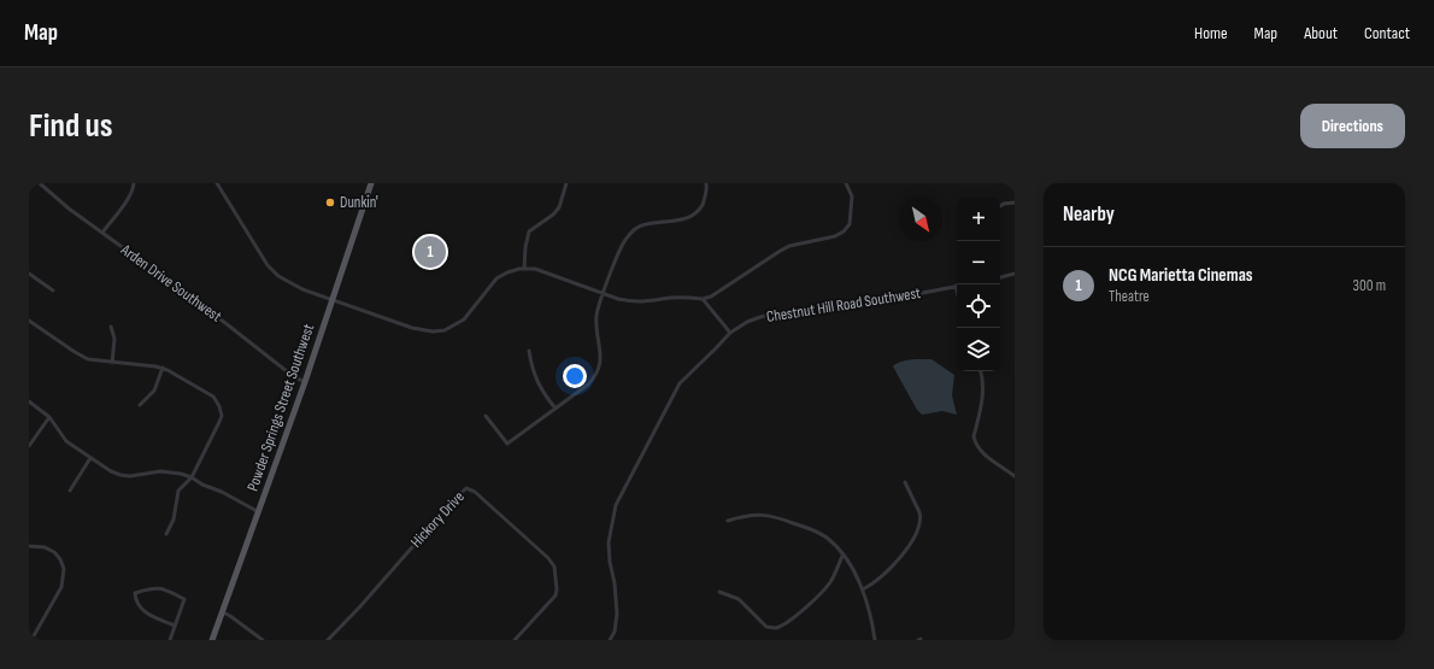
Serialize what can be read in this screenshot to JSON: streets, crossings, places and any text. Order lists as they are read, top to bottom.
{
  "streets": {
    "main road": ["Powder Springs Street Southwest"],
    "street": ["Arden Drive Southwest", "Chestnut Hill Road Southwest", "Hickory Drive"]
  },
  "crossings": [
    ["Arden Drive Southwest", "Powder Springs Street Southwest"]
  ],
  "places": ["Dunkin'"],
  "north": "bottom right",
  "page": {
    "header": "Map",
    "nav": [
      "Home",
      "Map",
      "About",
      "Contact"
    ],
    "buttons": "Directions",
    "title": "Find us",
    "heading": "Nearby",
    "map_buttons": ["+", "−"],
    "pins": "1",
    "list": [
      {
        "mark": "1",
        "name": "NCG Marietta Cinemas",
        "note": "Theatre",
        "value": "300 m"
      }
    ]
  }
}
